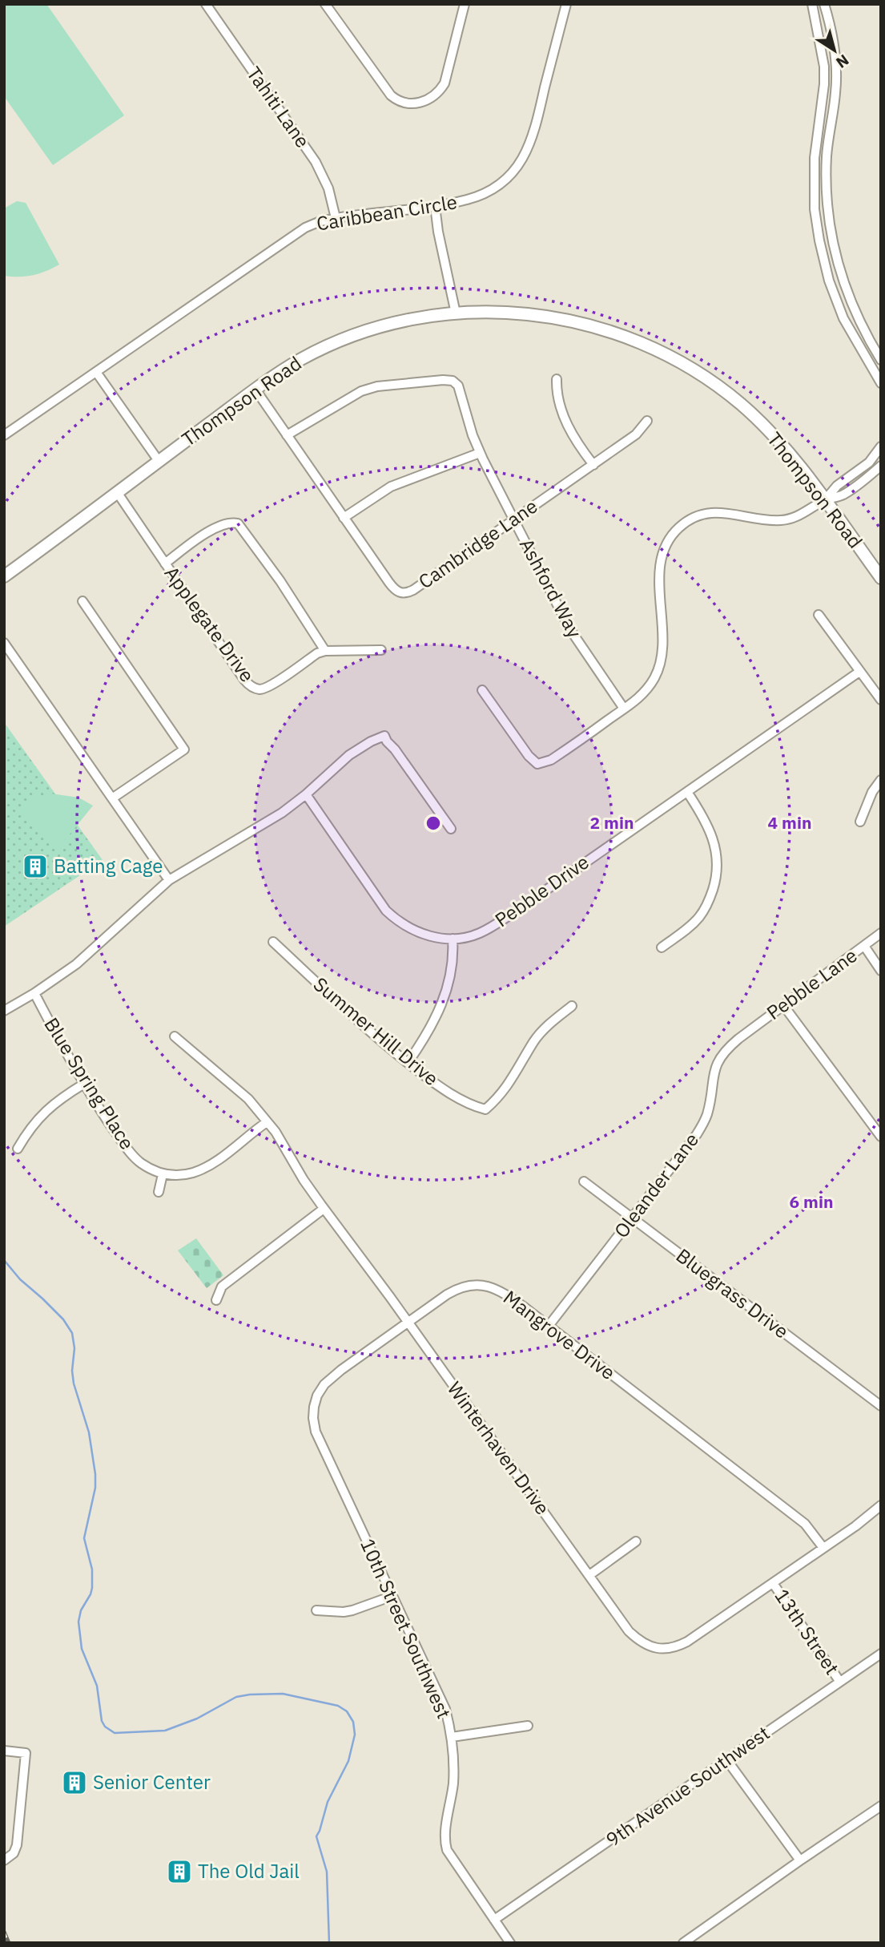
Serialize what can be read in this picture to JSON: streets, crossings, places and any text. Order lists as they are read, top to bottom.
{
  "streets": {
    "street": [
      "Tahiti Lane",
      "Caribbean Circle",
      "Thompson Road",
      "Cambridge Lane",
      "Ashford Way",
      "Applegate Drive",
      "Pebble Drive",
      "Pebble Lane",
      "Summer Hill Drive",
      "Blue Spring Place",
      "Oleander Lane",
      "Bluegrass Drive",
      "Mangrove Drive",
      "Winterhaven Drive",
      "10th Street Southwest",
      "13th Street",
      "9th Avenue Southwest"
    ]
  },
  "crossings": [
    ["Tahiti Lane", "Caribbean Circle"],
    ["Thompson Road", "Cambridge Lane"],
    ["Thompson Road", "Applegate Drive"],
    ["Cambridge Lane", "Ashford Way"],
    ["Pebble Lane", "Oleander Lane"],
    ["Oleander Lane", "Bluegrass Drive"],
    ["Oleander Lane", "Mangrove Drive"],
    ["Mangrove Drive", "Winterhaven Drive"],
    ["Mangrove Drive", "10th Street Southwest"],
    ["Winterhaven Drive", "13th Street"],
    ["10th Street Southwest", "9th Avenue Southwest"],
    ["13th Street", "9th Avenue Southwest"]
  ],
  "places": {
    "building": ["Batting Cage", "Senior Center", "The Old Jail"]
  },
  "north": "bottom right",
  "rings": ["2 min", "4 min", "6 min"]
}
